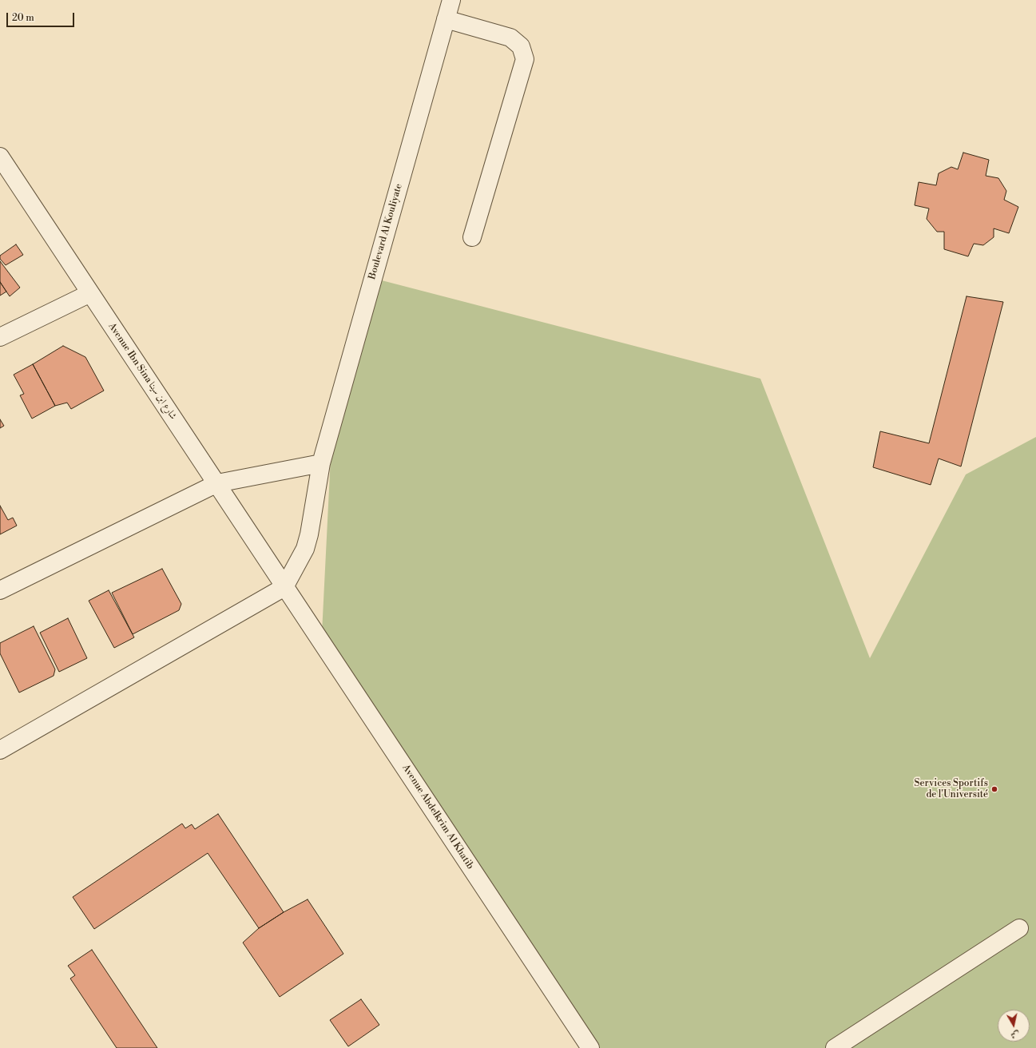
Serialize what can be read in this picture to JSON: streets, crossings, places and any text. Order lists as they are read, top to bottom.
{
  "streets": {
    "street": ["Boulevard Al Kouliyate", "Avenue Ibn Sina شارع ابن سينا", "Avenue Abdelkrim Al Khatib"]
  },
  "crossings": [
    ["Boulevard Al Kouliyate", "Avenue Ibn Sina شارع ابن سينا"],
    ["Boulevard Al Kouliyate", "Avenue Abdelkrim Al Khatib"],
    ["Avenue Ibn Sina شارع ابن سينا", "Avenue Abdelkrim Al Khatib"]
  ],
  "places": ["Services Sportifs de l'Université"],
  "scale_bar": "20 m",
  "north": "bottom"
}
